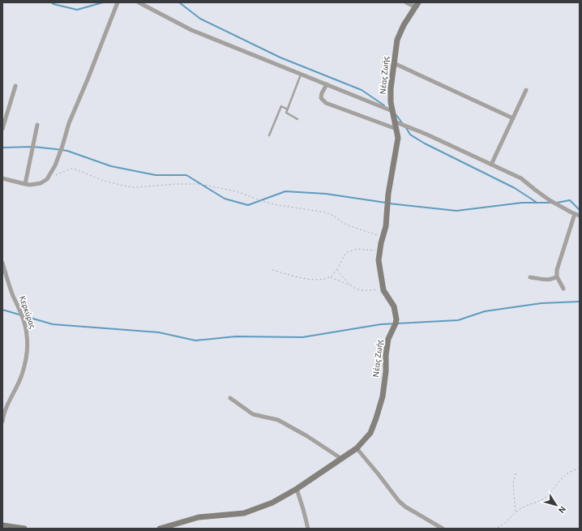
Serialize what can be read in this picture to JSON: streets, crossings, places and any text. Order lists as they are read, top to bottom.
{
  "streets": {
    "street": ["Νέας Ζωής", "Κερκύρας"]
  },
  "north": "bottom right"
}
